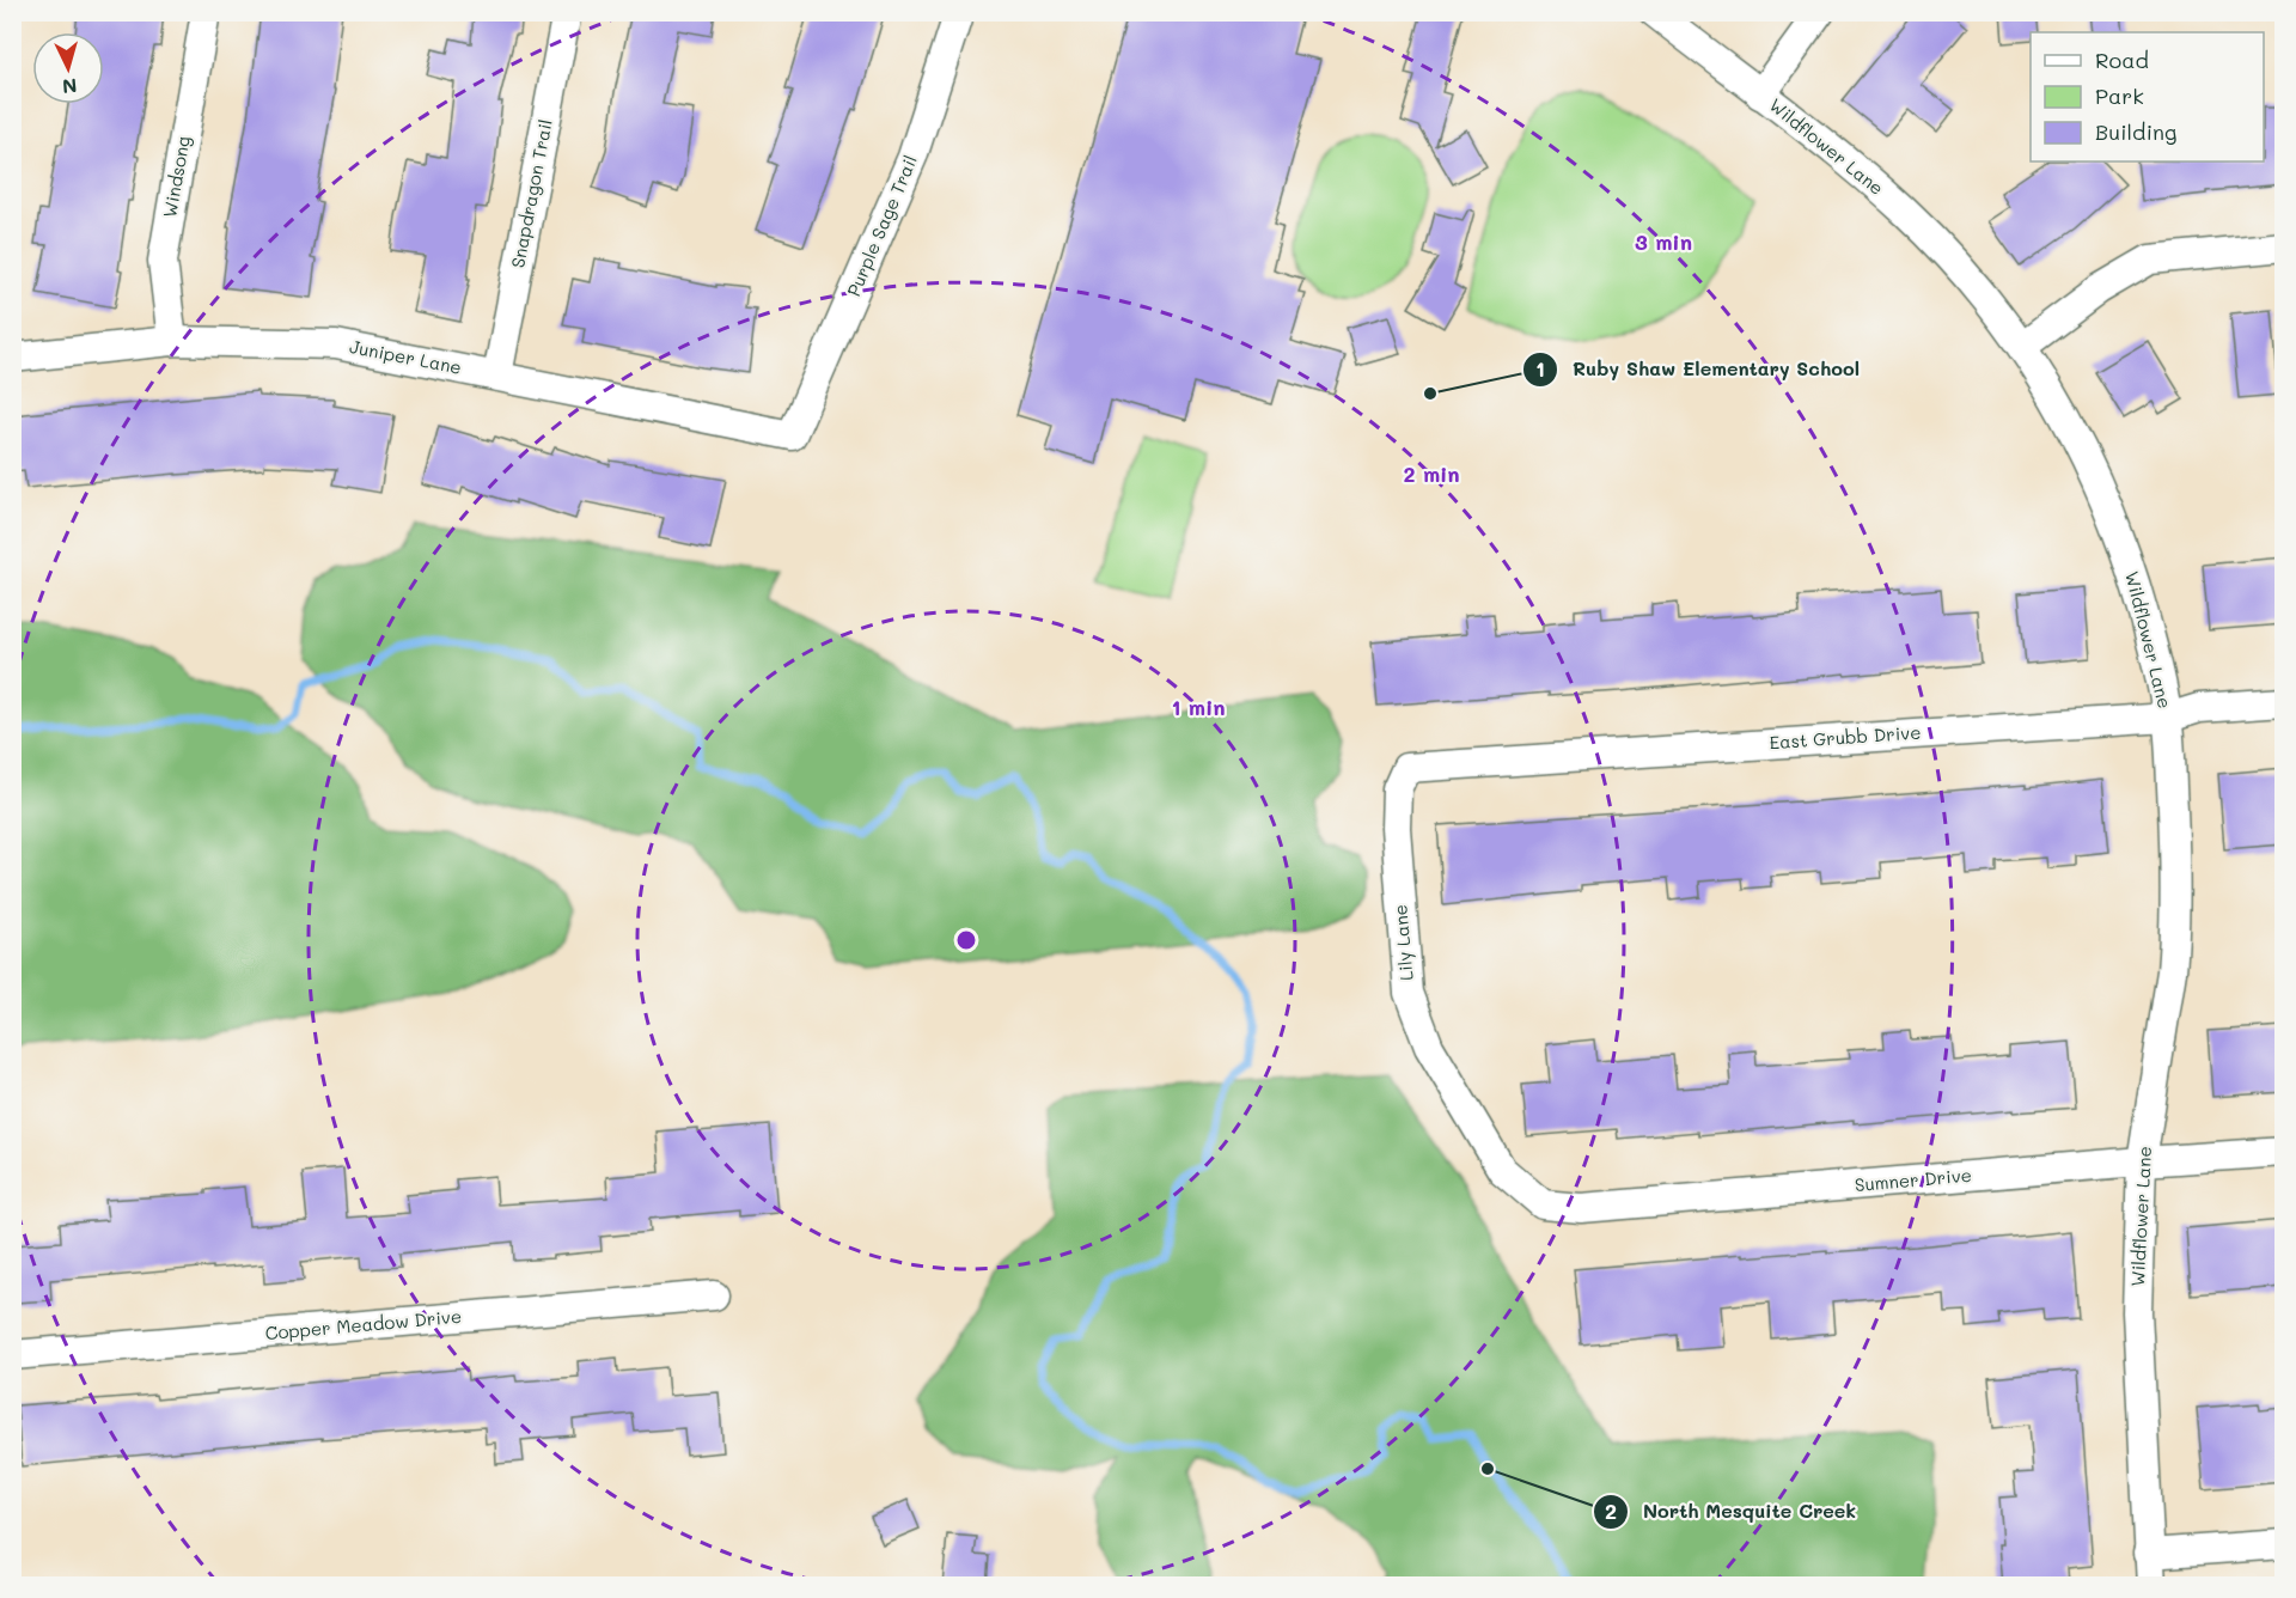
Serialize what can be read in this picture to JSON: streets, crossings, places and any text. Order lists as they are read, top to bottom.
{
  "streets": {
    "street": [
      "Wildflower Lane",
      "Windsong",
      "Snapdragon Trail",
      "Purple Sage Trail",
      "Juniper Lane",
      "East Grubb Drive",
      "Lily Lane",
      "Sumner Drive",
      "Copper Meadow Drive"
    ]
  },
  "crossings": [
    ["Wildflower Lane", "East Grubb Drive"],
    ["Wildflower Lane", "Sumner Drive"],
    ["Windsong", "Juniper Lane"],
    ["Snapdragon Trail", "Juniper Lane"],
    ["Purple Sage Trail", "Juniper Lane"],
    ["East Grubb Drive", "Lily Lane"],
    ["Lily Lane", "Sumner Drive"]
  ],
  "places": ["Ruby Shaw Elementary School", "North Mesquite Creek"],
  "legend": ["Road", "Park", "Building"],
  "north": "bottom",
  "rings": ["3 min", "2 min", "1 min"]
}
